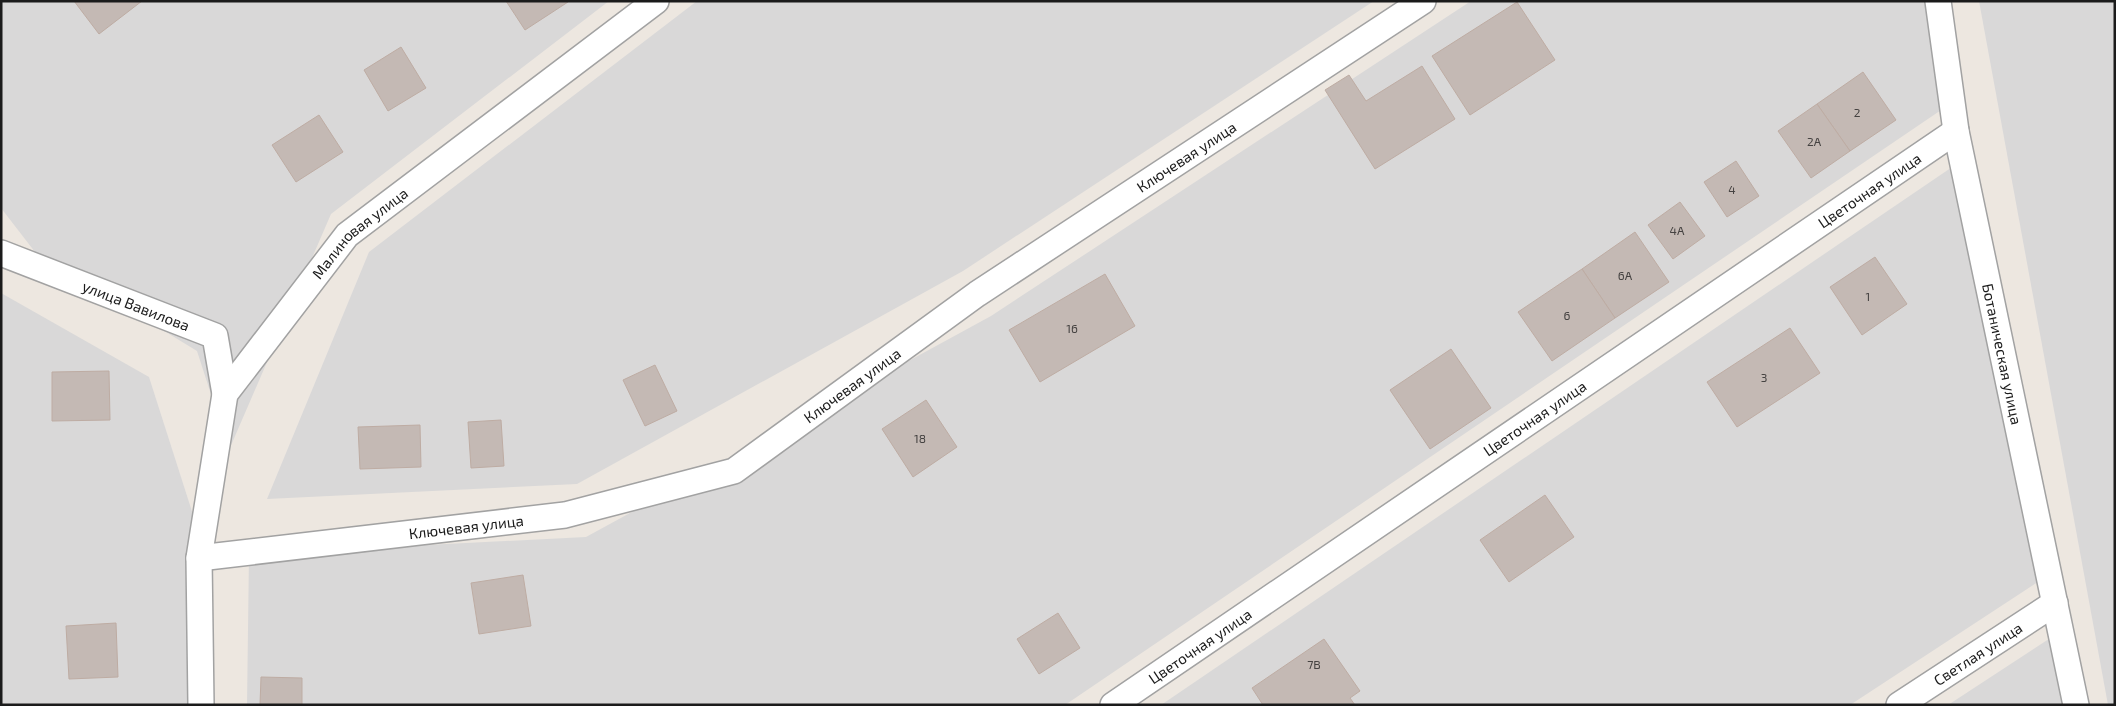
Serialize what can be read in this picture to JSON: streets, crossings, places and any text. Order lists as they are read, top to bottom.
{
  "streets": {
    "street": [
      "Ключевая улица",
      "Цветочная улица",
      "Малиновая улица",
      "улица Вавилова",
      "Ботаническая улица",
      "Светлая улица"
    ]
  },
  "crossings": [
    ["Ключевая улица", "Малиновая улица"],
    ["Цветочная улица", "Ботаническая улица"],
    ["Малиновая улица", "улица Вавилова"],
    ["Ботаническая улица", "Светлая улица"]
  ],
  "house_numbers": [
    "2",
    "2А",
    "4",
    "4А",
    "6А",
    "1",
    "6",
    "16",
    "3",
    "18",
    "7В"
  ]
}
